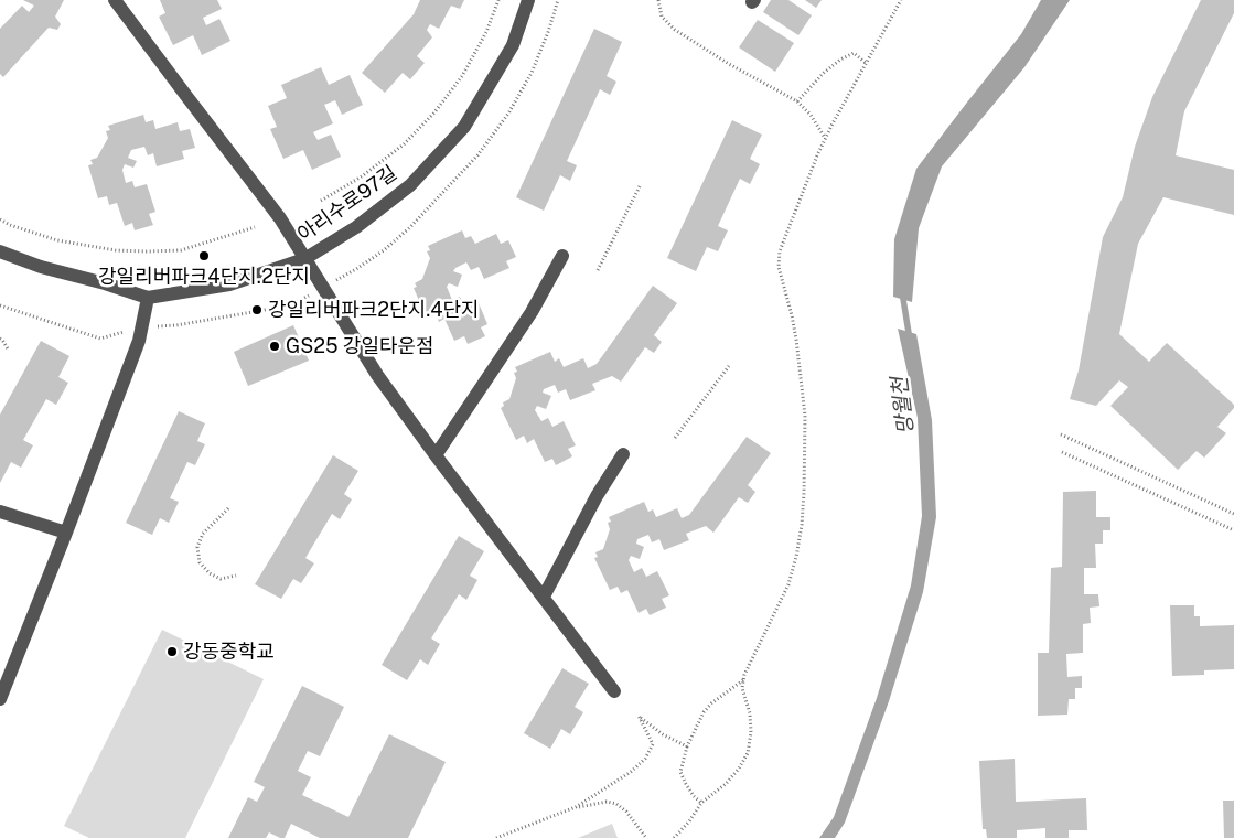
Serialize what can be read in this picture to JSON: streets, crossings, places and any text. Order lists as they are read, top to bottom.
{
  "streets": {
    "street": ["아리수로97길"]
  },
  "water": ["망월천"],
  "places": [
    "강일리버파크4단지.2단지",
    "강일리버파크2단지.4단지",
    "GS25 강일타운점",
    "강동중학교"
  ]
}
